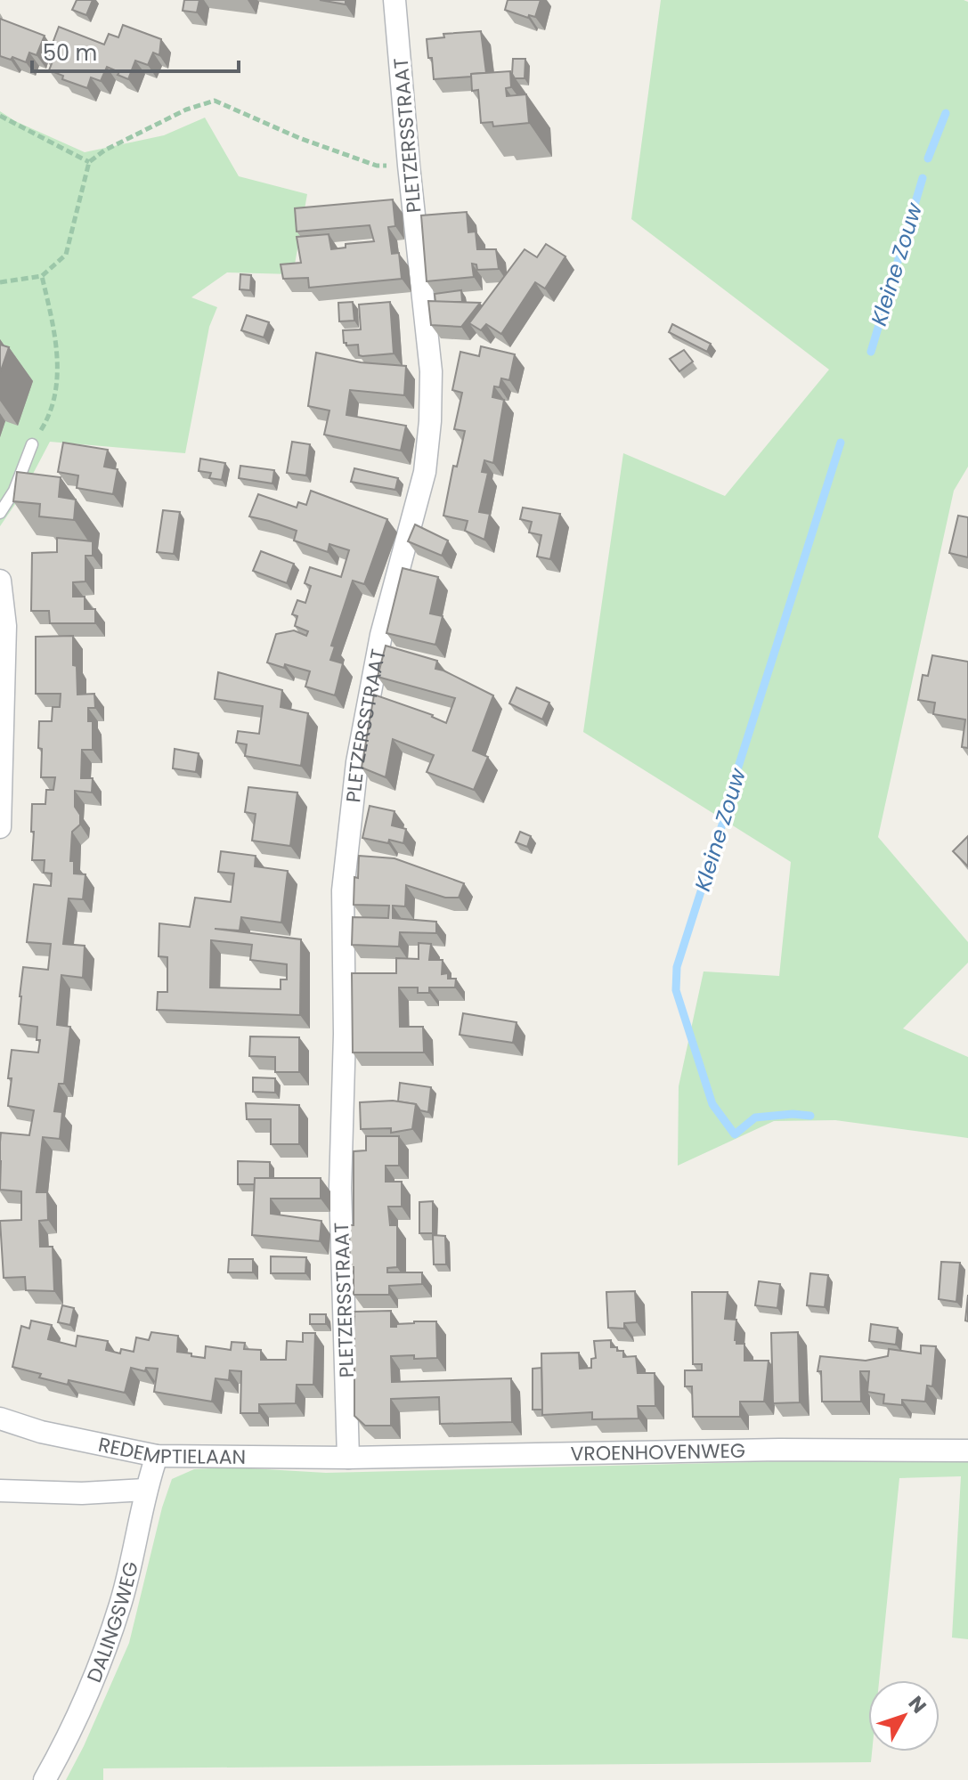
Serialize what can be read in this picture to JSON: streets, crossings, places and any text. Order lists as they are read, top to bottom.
{
  "streets": {
    "street": [
      "PLETZERSSTRAAT",
      "REDEMPTIELAAN",
      "VROENHOVENWEG",
      "DALINGSWEG"
    ]
  },
  "crossings": [
    ["PLETZERSSTRAAT", "REDEMPTIELAAN"],
    ["PLETZERSSTRAAT", "VROENHOVENWEG"],
    ["REDEMPTIELAAN", "VROENHOVENWEG"],
    ["REDEMPTIELAAN", "DALINGSWEG"]
  ],
  "water": ["Kleine Zouw"],
  "scale_bar": "50 m",
  "north": "top right"
}
